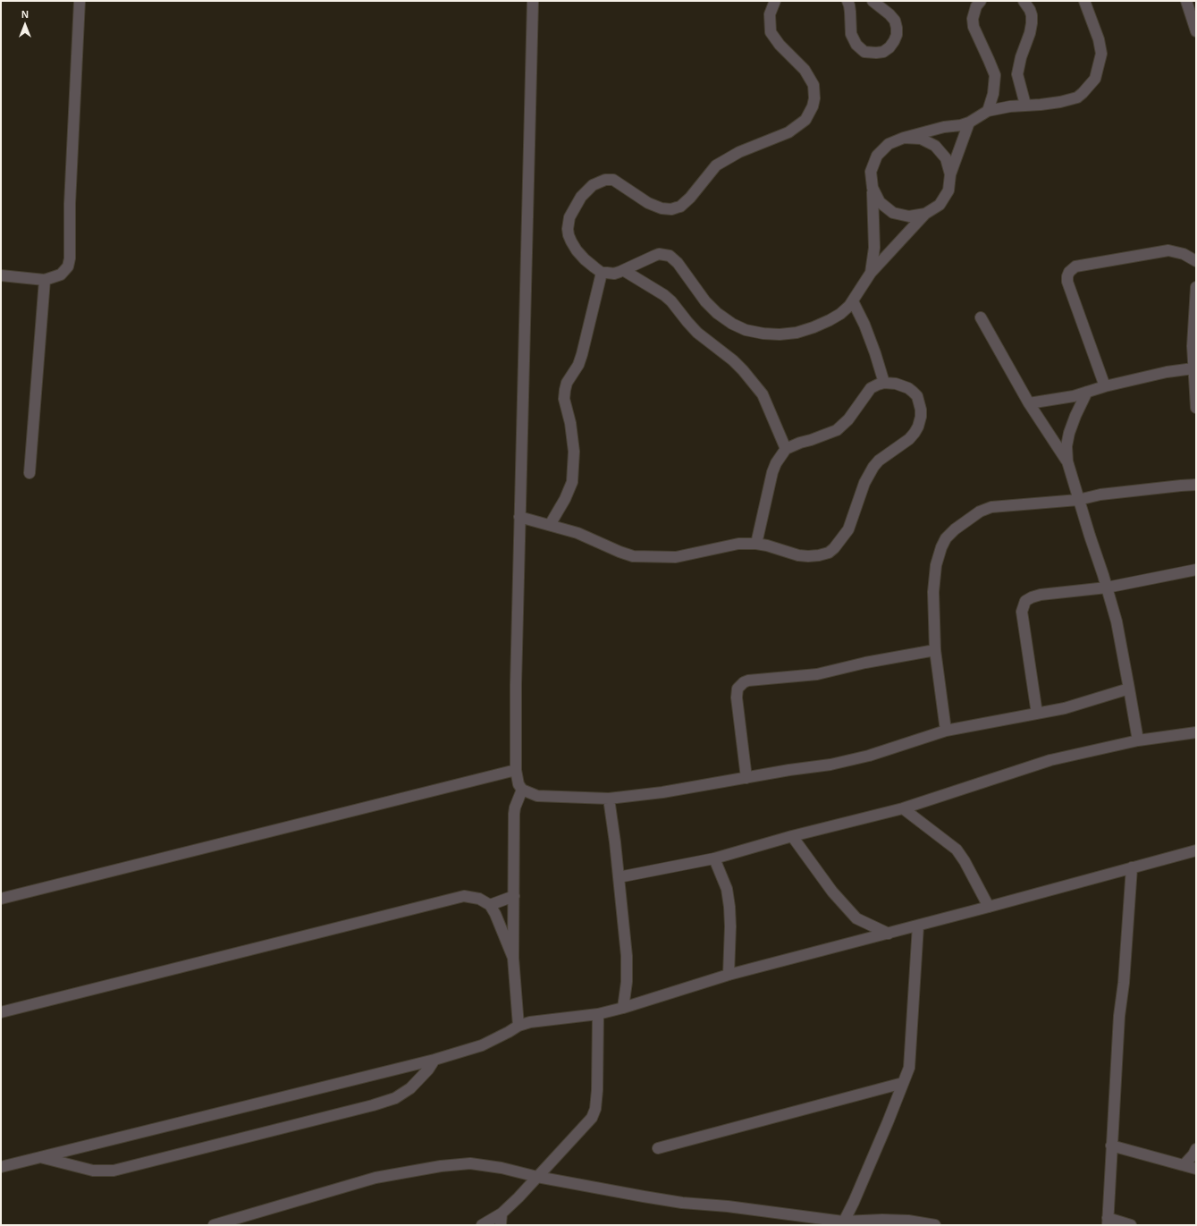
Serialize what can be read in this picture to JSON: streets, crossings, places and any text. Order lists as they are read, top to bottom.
{
  "north": "top"
}
